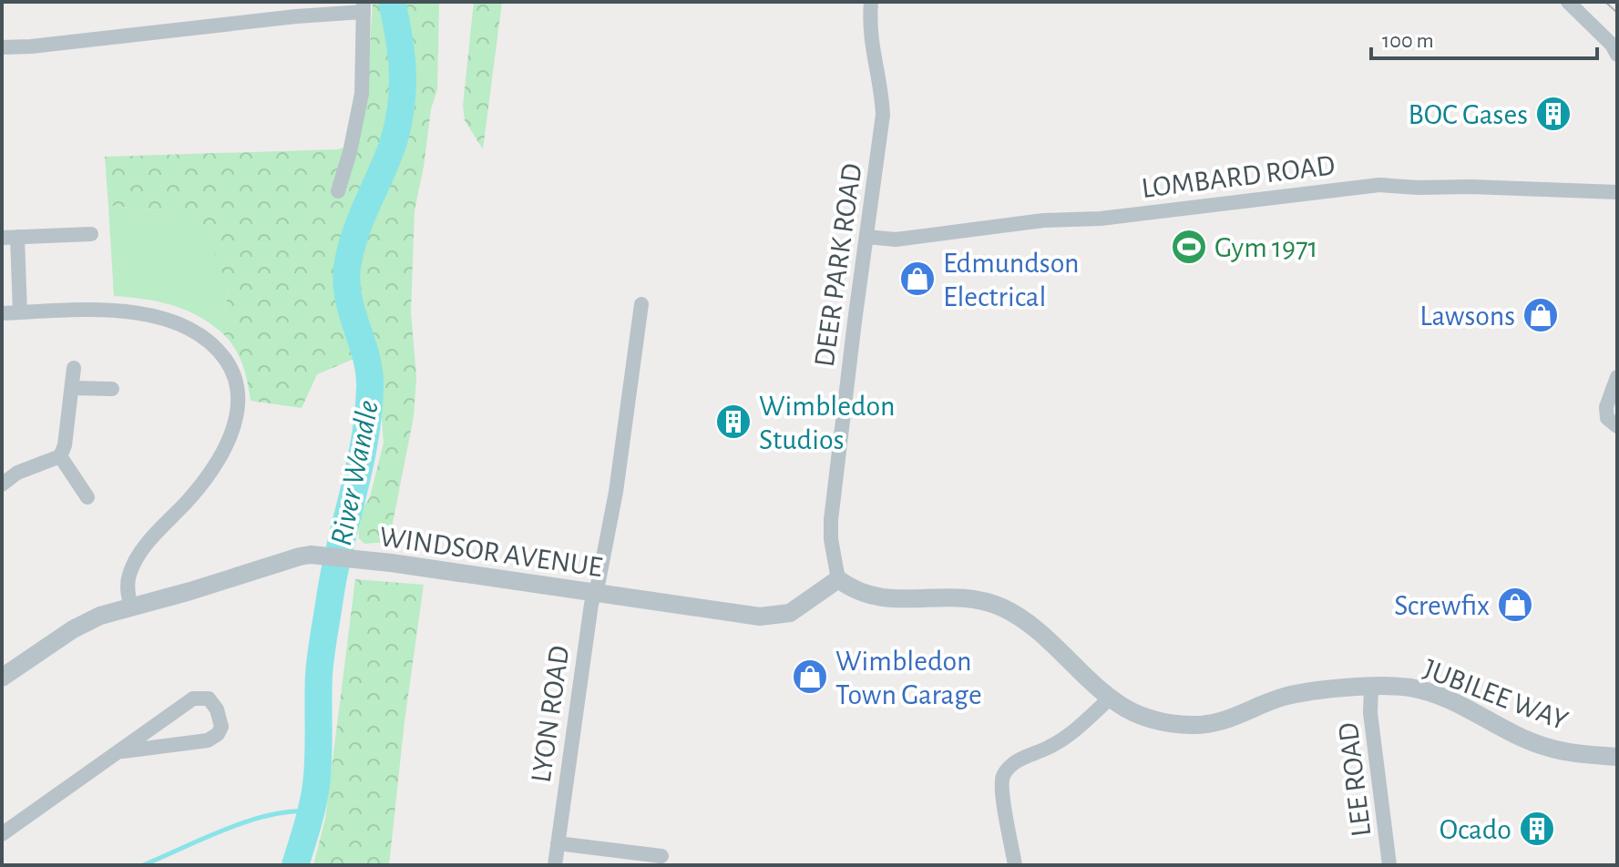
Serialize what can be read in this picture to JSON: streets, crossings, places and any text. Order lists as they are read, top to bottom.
{
  "streets": {
    "street": [
      "LOMBARD ROAD",
      "DEER PARK ROAD",
      "WINDSOR AVENUE",
      "JUBILEE WAY",
      "LYON ROAD",
      "LEE ROAD"
    ]
  },
  "crossings": [
    ["LOMBARD ROAD", "DEER PARK ROAD"],
    ["DEER PARK ROAD", "WINDSOR AVENUE"],
    ["DEER PARK ROAD", "JUBILEE WAY"],
    ["WINDSOR AVENUE", "JUBILEE WAY"],
    ["WINDSOR AVENUE", "LYON ROAD"],
    ["JUBILEE WAY", "LEE ROAD"]
  ],
  "water": ["River Wandle"],
  "places": {
    "building": ["BOC Gases", "Wimbledon Studios", "Ocado"],
    "sports": ["Gym 1971"],
    "shop": [
      "Edmundson Electrical",
      "Lawsons",
      "Screwfix",
      "Wimbledon Town Garage"
    ]
  },
  "scale_bar": "100 m"
}
